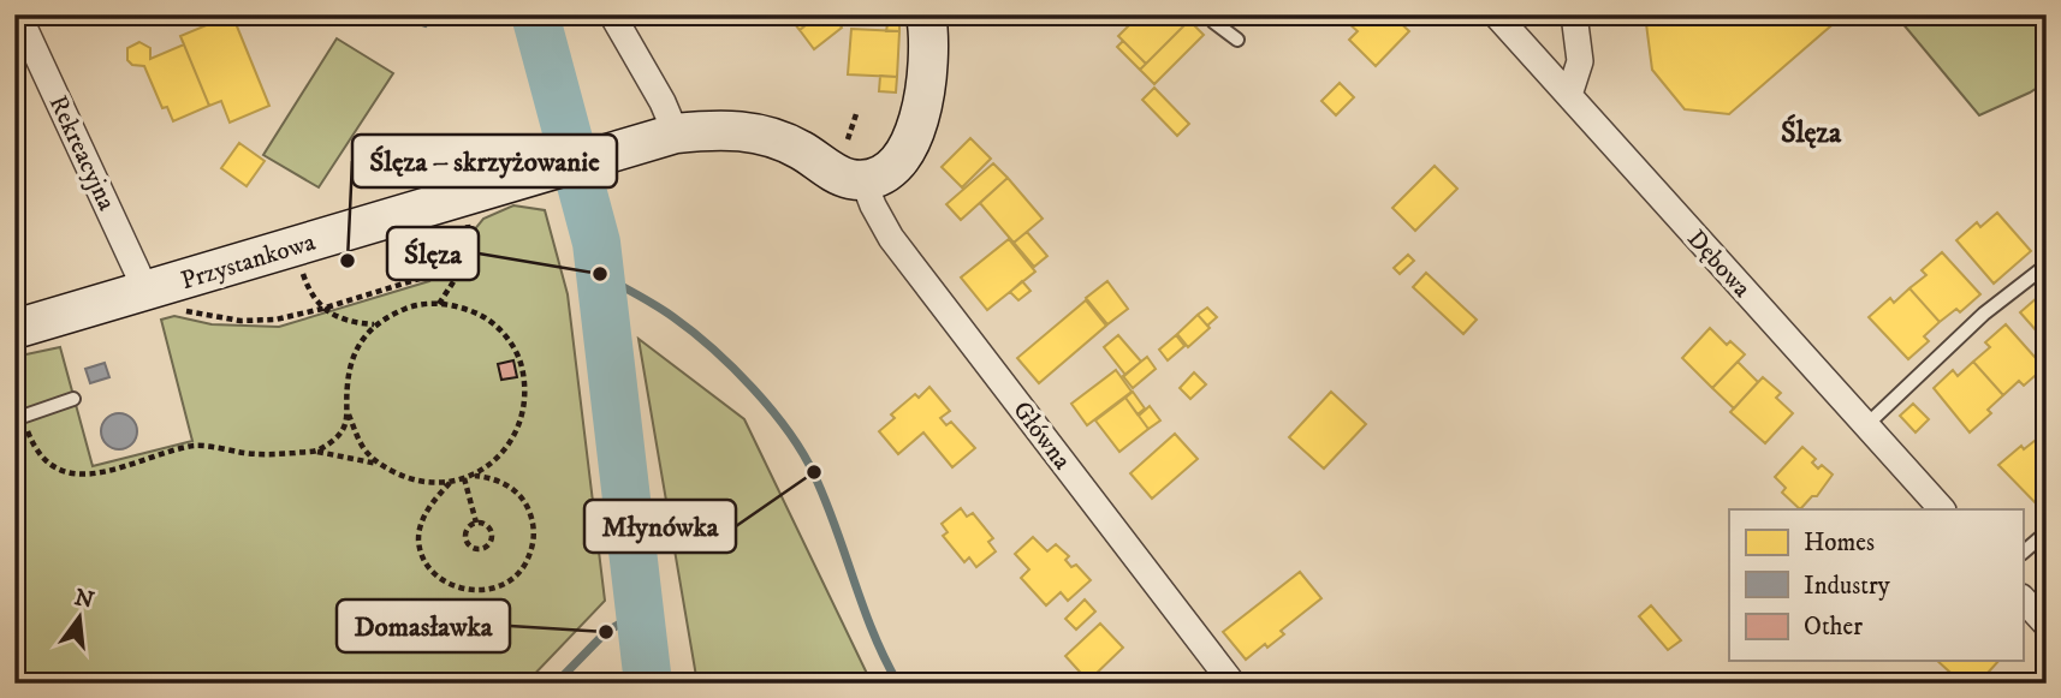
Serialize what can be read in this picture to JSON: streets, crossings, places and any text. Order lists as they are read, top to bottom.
{
  "streets": {
    "street": [
      "Rekreacyjna",
      "Przystankowa",
      "Dębowa",
      "Główna"
    ]
  },
  "crossings": [
    ["Rekreacyjna", "Przystankowa"],
    ["Przystankowa", "Główna"]
  ],
  "districts": ["Ślęza"],
  "places": [
    "Ślęza – skrzyżowanie",
    "Ślęza",
    "Młynówka",
    "Domasławka"
  ],
  "legend": ["Homes", "Industry", "Other"],
  "north": "top"
}
